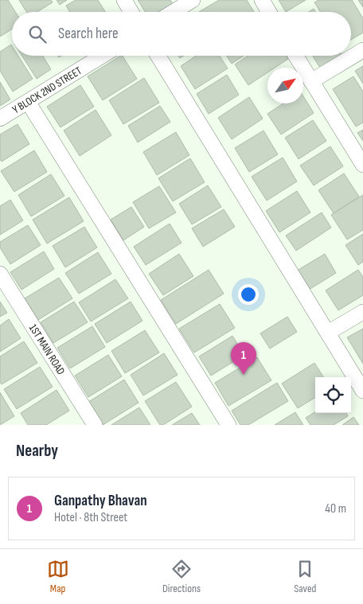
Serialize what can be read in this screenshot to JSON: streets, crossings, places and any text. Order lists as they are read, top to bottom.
{
  "streets": {
    "street": ["Y BLOCK 2ND STREET", "1ST MAIN ROAD"]
  },
  "north": "top right",
  "page": {
    "search": "Search here",
    "pins": "1",
    "heading": "Nearby",
    "list": [
      {
        "mark": "1",
        "name": "Ganpathy Bhavan",
        "note": "Hotel · 8th Street",
        "value": "40 m"
      }
    ],
    "nav": ["Map", "Directions", "Saved"]
  }
}
